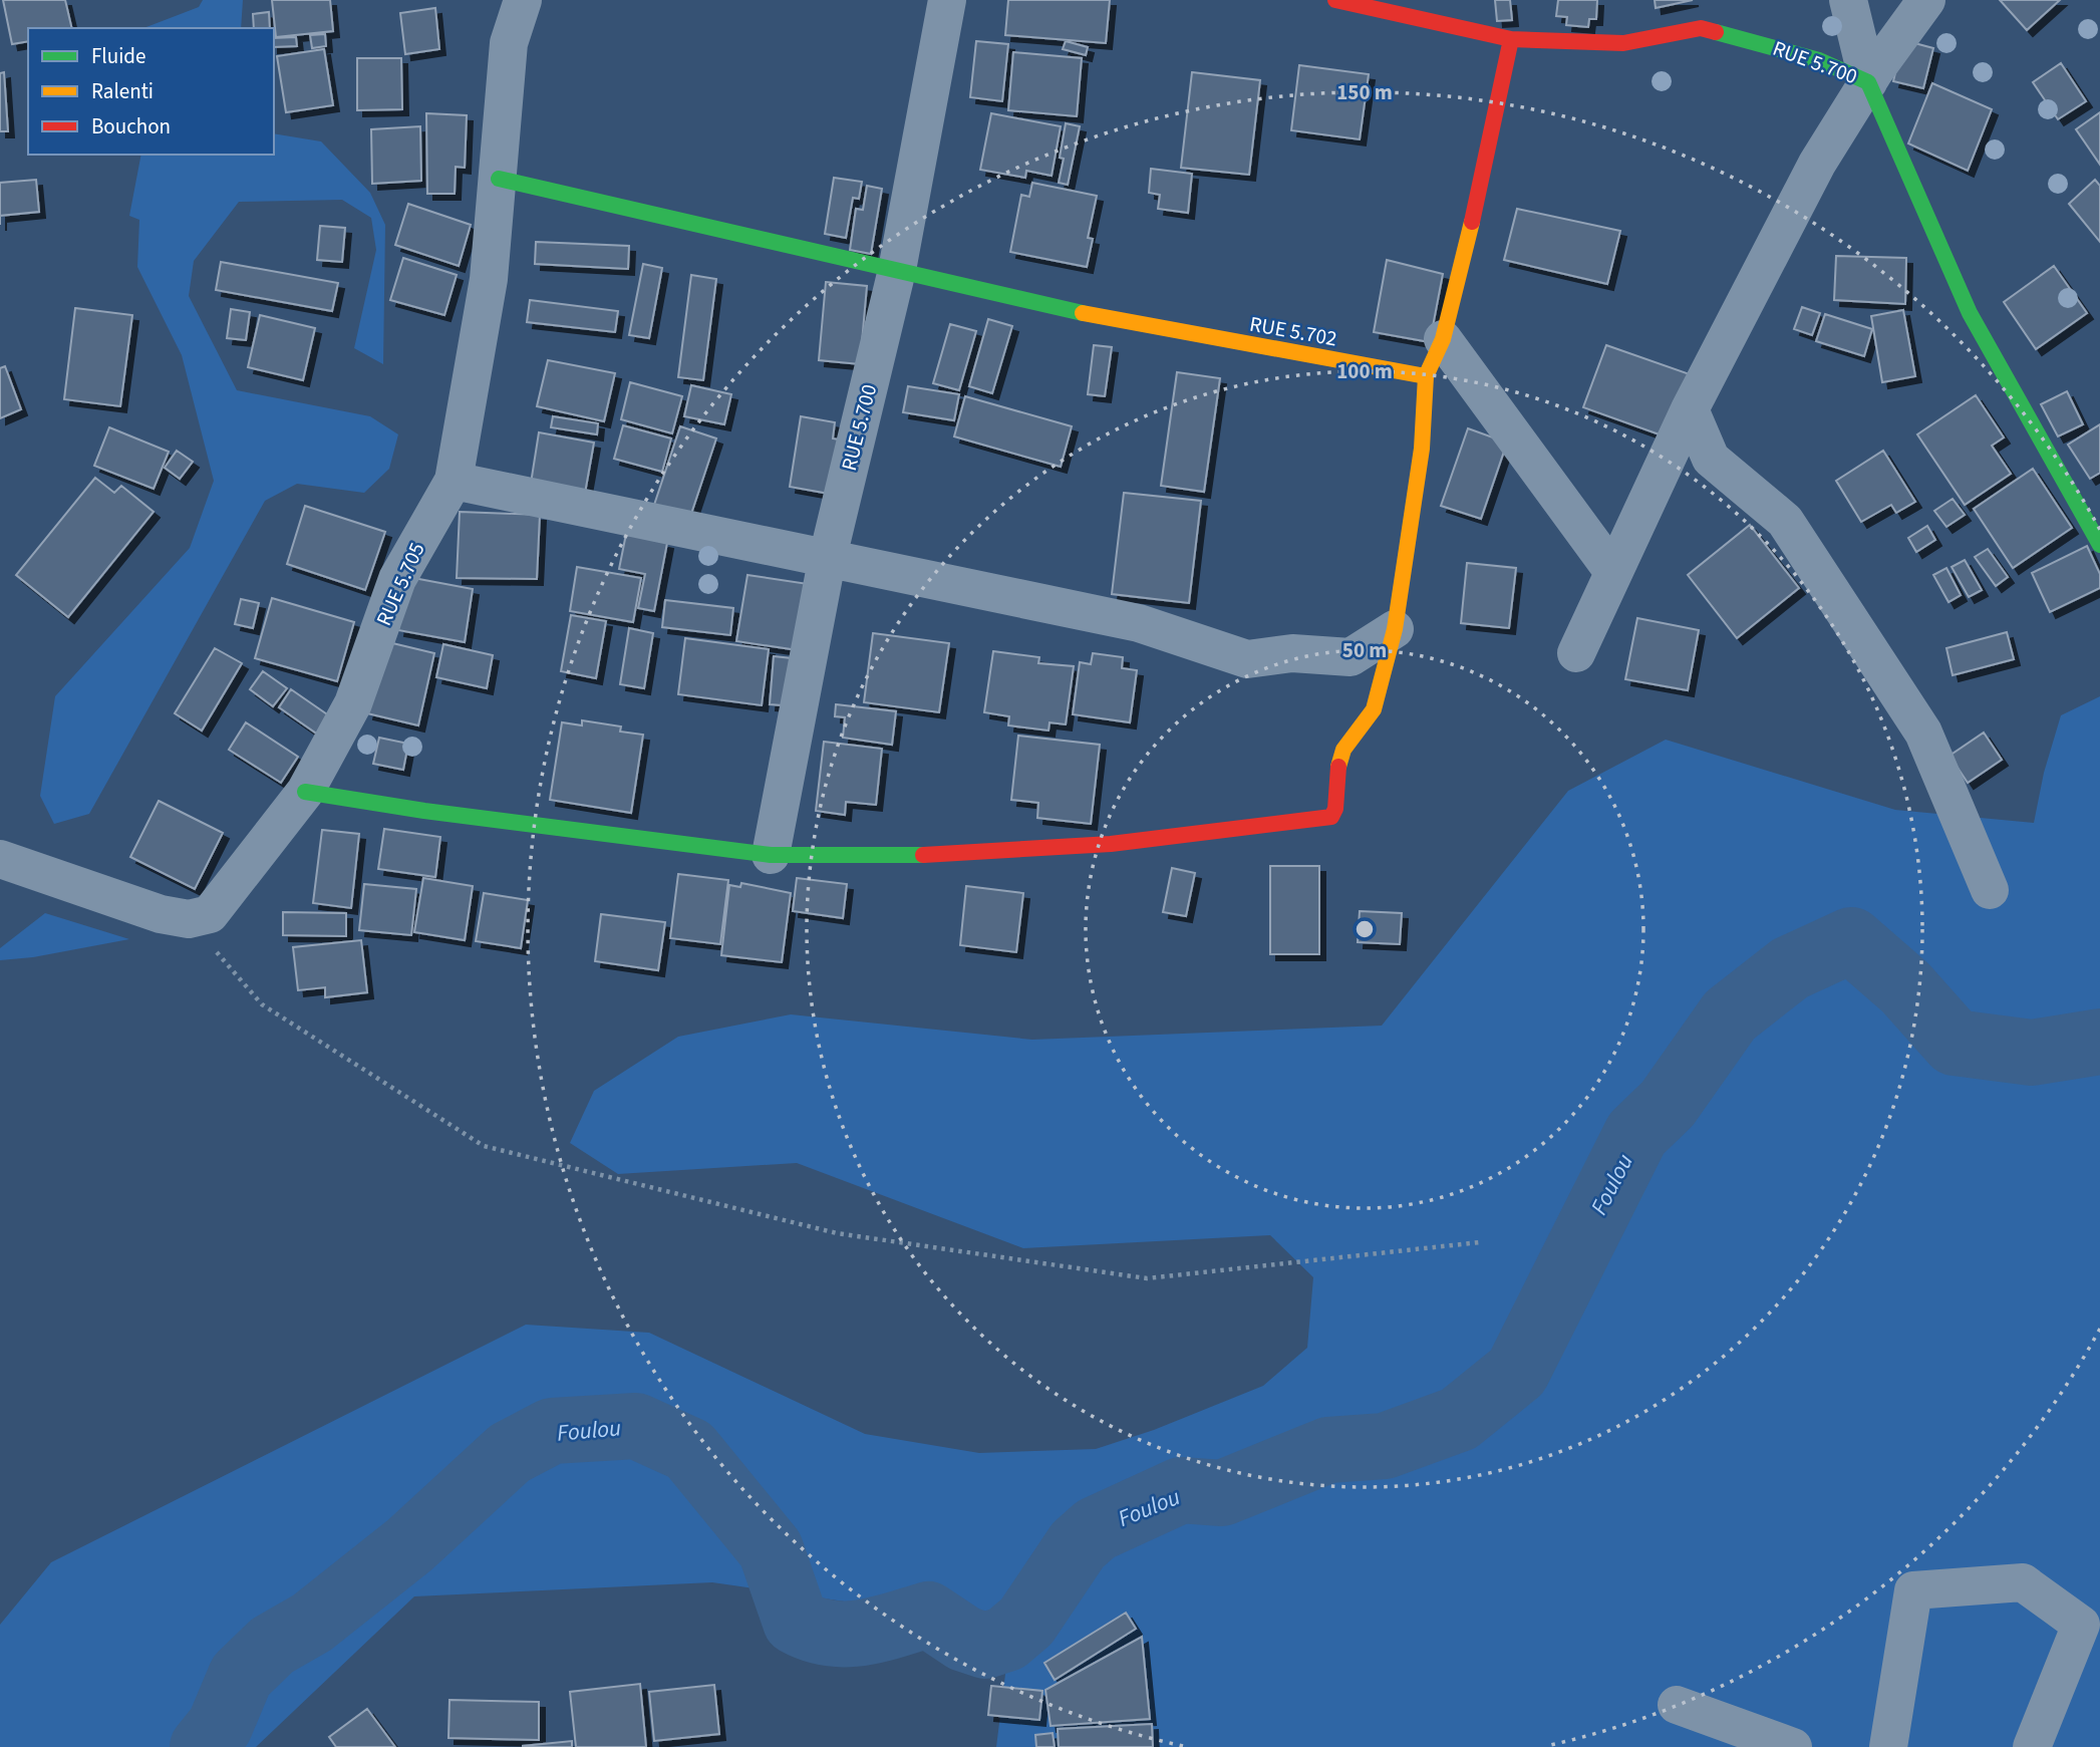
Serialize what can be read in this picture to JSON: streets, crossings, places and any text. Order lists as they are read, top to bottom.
{
  "streets": {
    "street": ["RUE 5.700", "RUE 5.702", "RUE 5.705"]
  },
  "crossings": [
    ["RUE 5.700", "RUE 5.702"],
    ["RUE 5.702", "RUE 5.705"]
  ],
  "water": ["Foulou"],
  "legend": ["Fluide", "Ralenti", "Bouchon"],
  "rings": ["150 m", "100 m", "50 m"]
}
